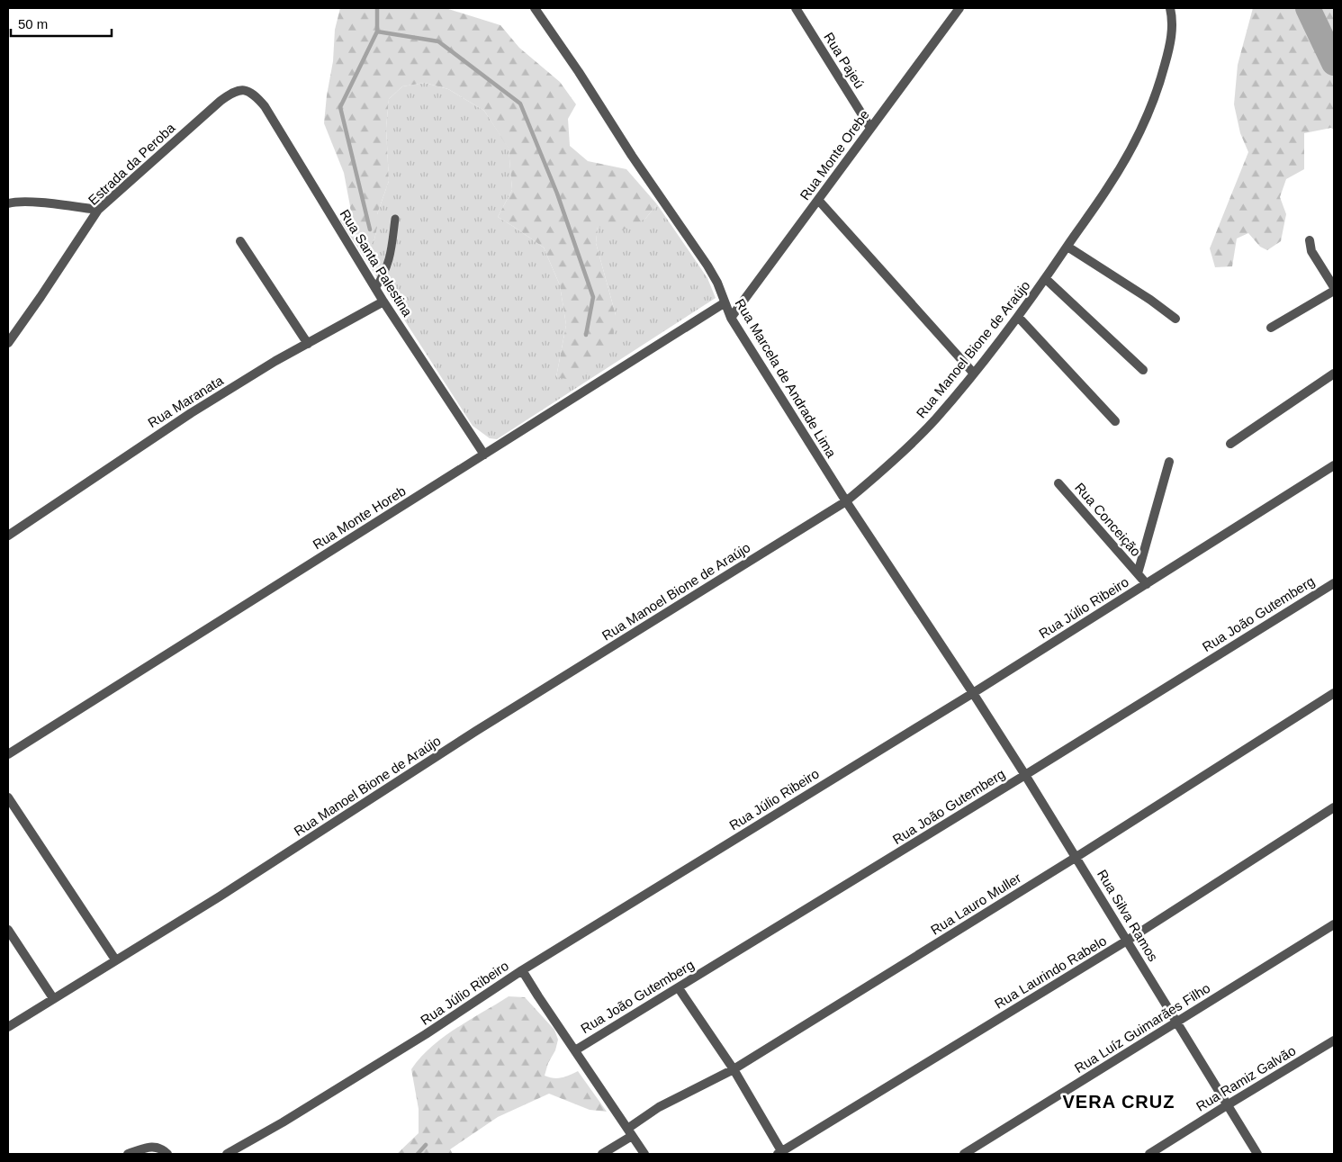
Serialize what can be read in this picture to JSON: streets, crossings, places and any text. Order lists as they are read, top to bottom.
{
  "streets": {
    "street": [
      "Rua Pajeú",
      "Rua Monte Orebe",
      "Estrada da Peroba",
      "Rua Santa Palestina",
      "Rua Manoel Bione de Araújo",
      "Rua Marcela de Andrade Lima",
      "Rua Maranata",
      "Rua Monte Horeb",
      "Rua Conceição",
      "Rua Júlio Ribeiro",
      "Rua João Gutemberg",
      "Rua Lauro Muller",
      "Rua Silva Ramos",
      "Rua Laurindo Rabelo",
      "Rua Luíz Guimarães Filho",
      "Rua Ramiz Galvão"
    ]
  },
  "crossings": [
    ["Rua Pajeú", "Rua Monte Orebe"],
    ["Rua Monte Orebe", "Rua Marcela de Andrade Lima"],
    ["Estrada da Peroba", "Rua Santa Palestina"],
    ["Rua Santa Palestina", "Rua Maranata"],
    ["Rua Santa Palestina", "Rua Monte Horeb"],
    ["Rua Manoel Bione de Araújo", "Rua Marcela de Andrade Lima"],
    ["Rua Marcela de Andrade Lima", "Rua Monte Horeb"],
    ["Rua Marcela de Andrade Lima", "Rua Júlio Ribeiro"],
    ["Rua Marcela de Andrade Lima", "Rua Silva Ramos"],
    ["Rua Conceição", "Rua Júlio Ribeiro"],
    ["Rua Júlio Ribeiro", "Rua Silva Ramos"],
    ["Rua João Gutemberg", "Rua Silva Ramos"],
    ["Rua Lauro Muller", "Rua Silva Ramos"],
    ["Rua Silva Ramos", "Rua Laurindo Rabelo"],
    ["Rua Silva Ramos", "Rua Luíz Guimarães Filho"],
    ["Rua Silva Ramos", "Rua Ramiz Galvão"]
  ],
  "districts": ["VERA CRUZ"],
  "scale_bar": "50 m"
}
